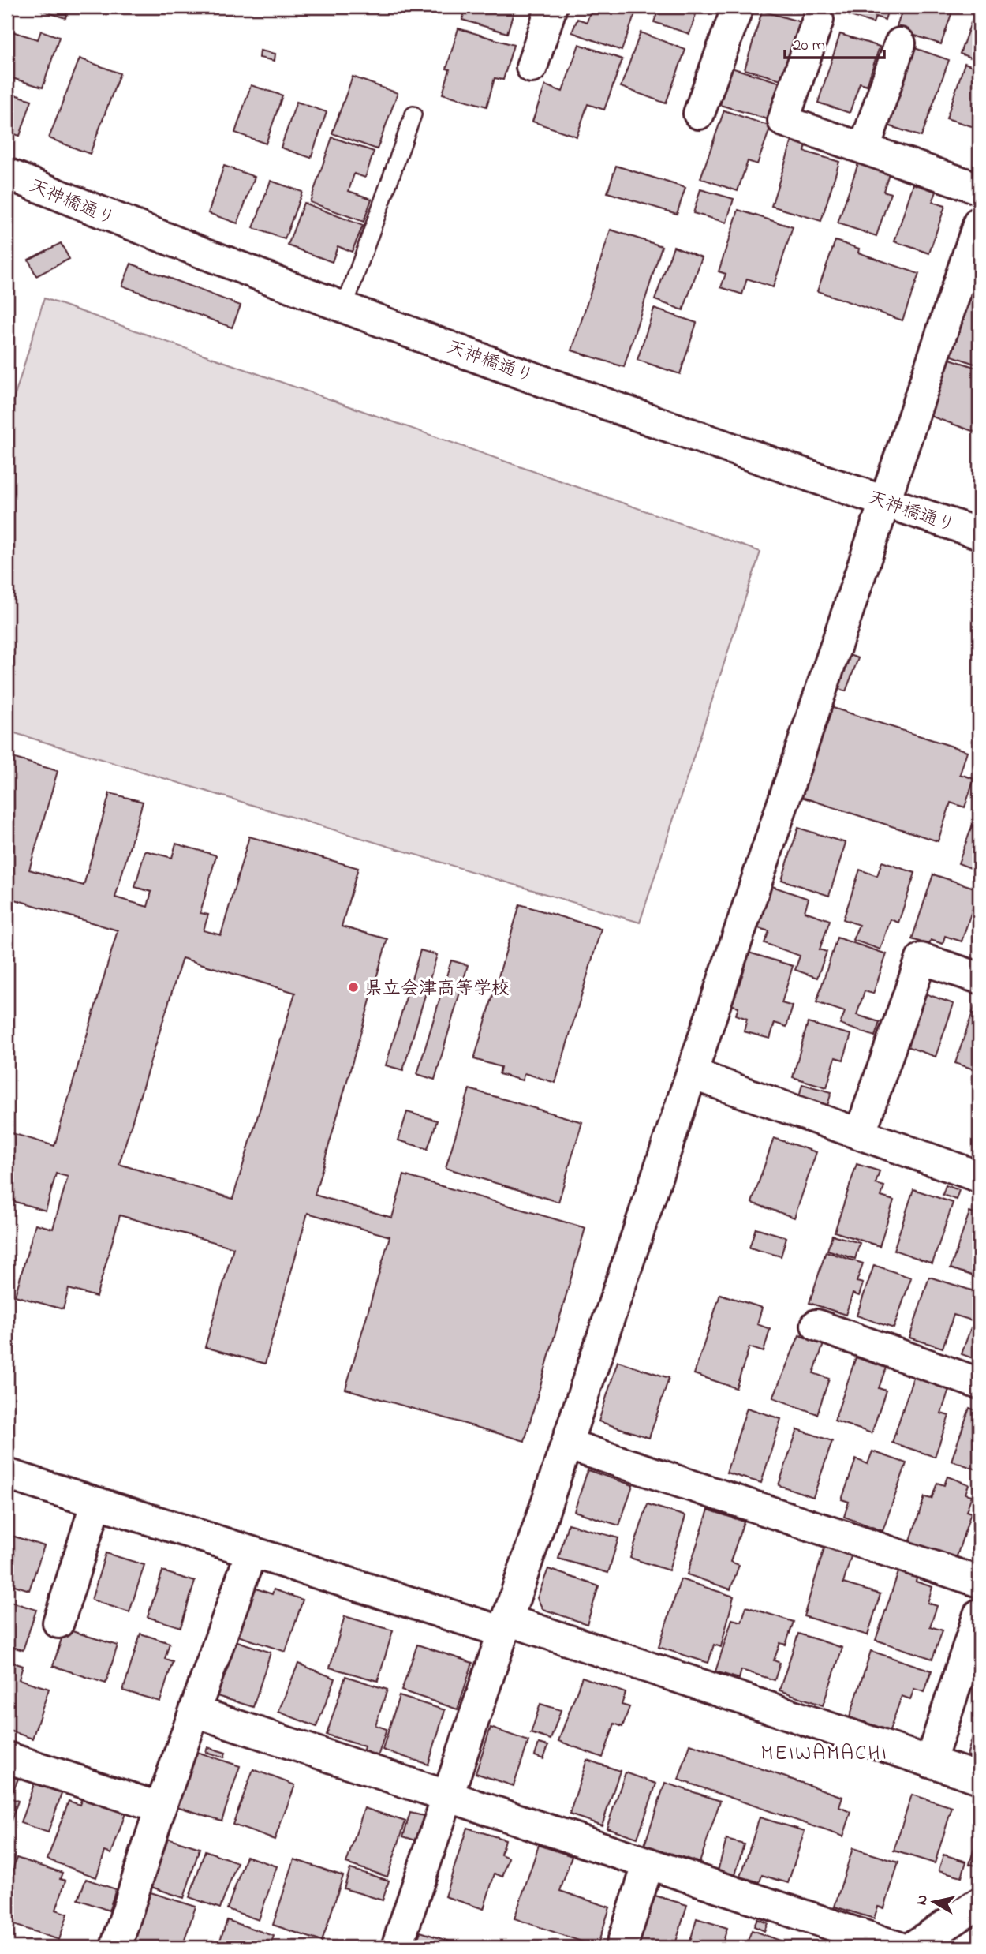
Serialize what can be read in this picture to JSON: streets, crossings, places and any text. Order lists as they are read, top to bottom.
{
  "streets": {
    "street": ["天神橋通り"]
  },
  "districts": ["MEIWAMACHI"],
  "places": ["県立会津高等学校"],
  "scale_bar": "20 m",
  "north": "left"
}
